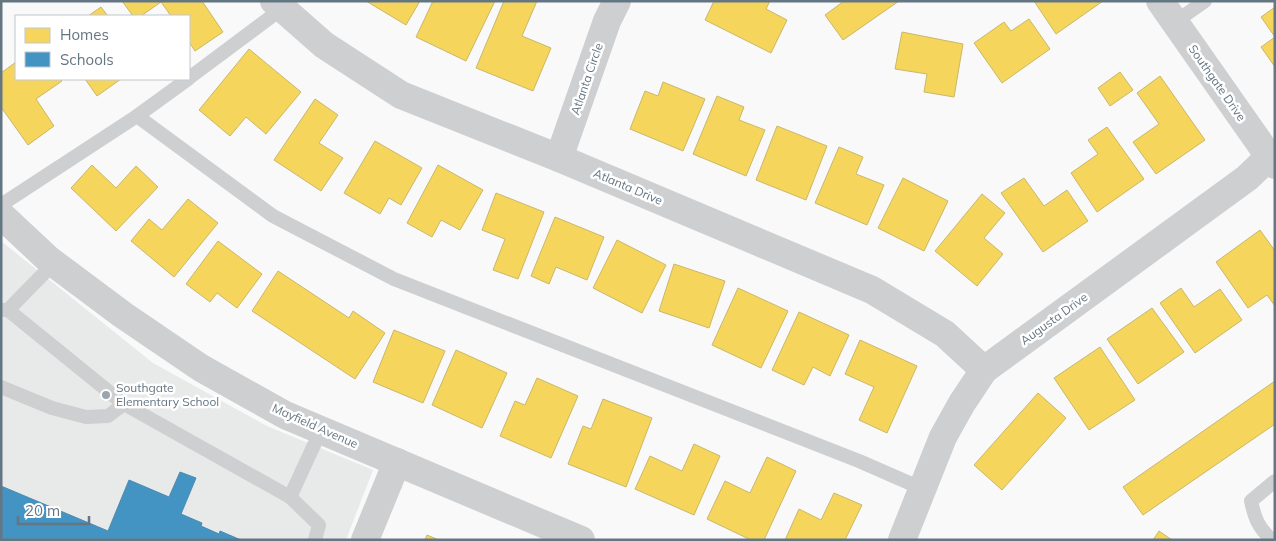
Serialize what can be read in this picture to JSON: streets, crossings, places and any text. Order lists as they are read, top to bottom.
{
  "streets": {
    "street": [
      "Atlanta Circle",
      "Southgate Drive",
      "Atlanta Drive",
      "Augusta Drive",
      "Mayfield Avenue"
    ]
  },
  "crossings": [
    ["Atlanta Circle", "Atlanta Drive"],
    ["Southgate Drive", "Augusta Drive"],
    ["Atlanta Drive", "Augusta Drive"]
  ],
  "places": ["Southgate Elementary School"],
  "legend": ["Homes", "Schools"],
  "scale_bar": "20 m"
}
